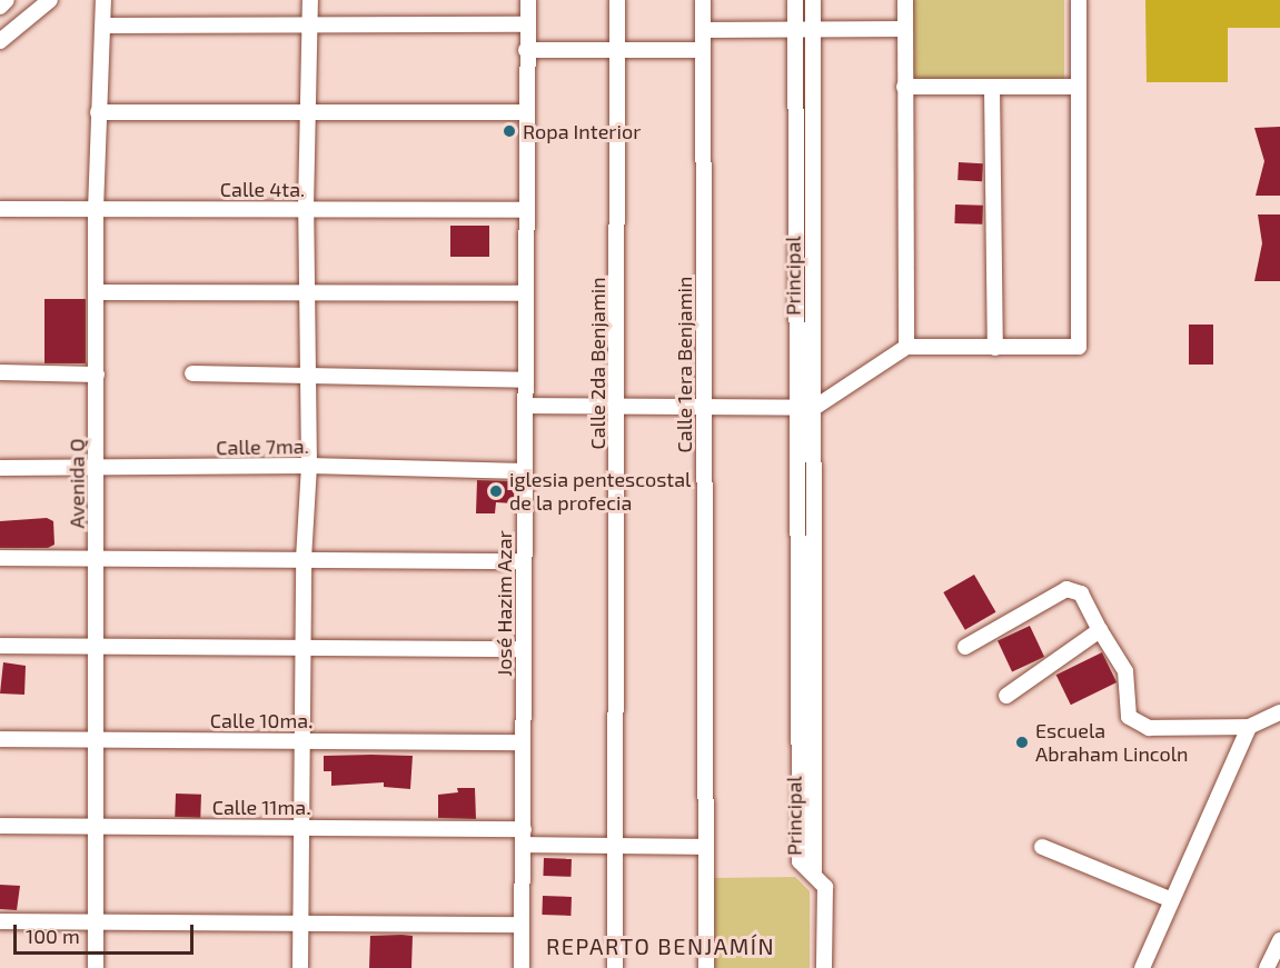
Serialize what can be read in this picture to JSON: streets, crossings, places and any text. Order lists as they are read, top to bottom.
{
  "streets": {
    "street": [
      "Calle 4ta.",
      "Principal",
      "Calle 2da Benjamin",
      "Calle 1era Benjamin",
      "Calle 7ma.",
      "Avenida Q",
      "José Hazim Azar",
      "Calle 10ma.",
      "Calle 11ma."
    ]
  },
  "crossings": [
    ["Calle 4ta.", "Avenida Q"],
    ["Calle 4ta.", "José Hazim Azar"],
    ["Calle 2da Benjamin", "Calle 11ma."],
    ["Calle 1era Benjamin", "Calle 11ma."],
    ["Calle 7ma.", "Avenida Q"],
    ["Calle 7ma.", "José Hazim Azar"],
    ["Avenida Q", "Calle 10ma."],
    ["Avenida Q", "Calle 11ma."],
    ["José Hazim Azar", "Calle 10ma."],
    ["José Hazim Azar", "Calle 11ma."]
  ],
  "districts": ["REPARTO BENJAMÍN"],
  "places": ["Ropa Interior", "iglesia pentescostal de la profecia", "Escuela Abraham Lincoln"],
  "scale_bar": "100 m"
}
